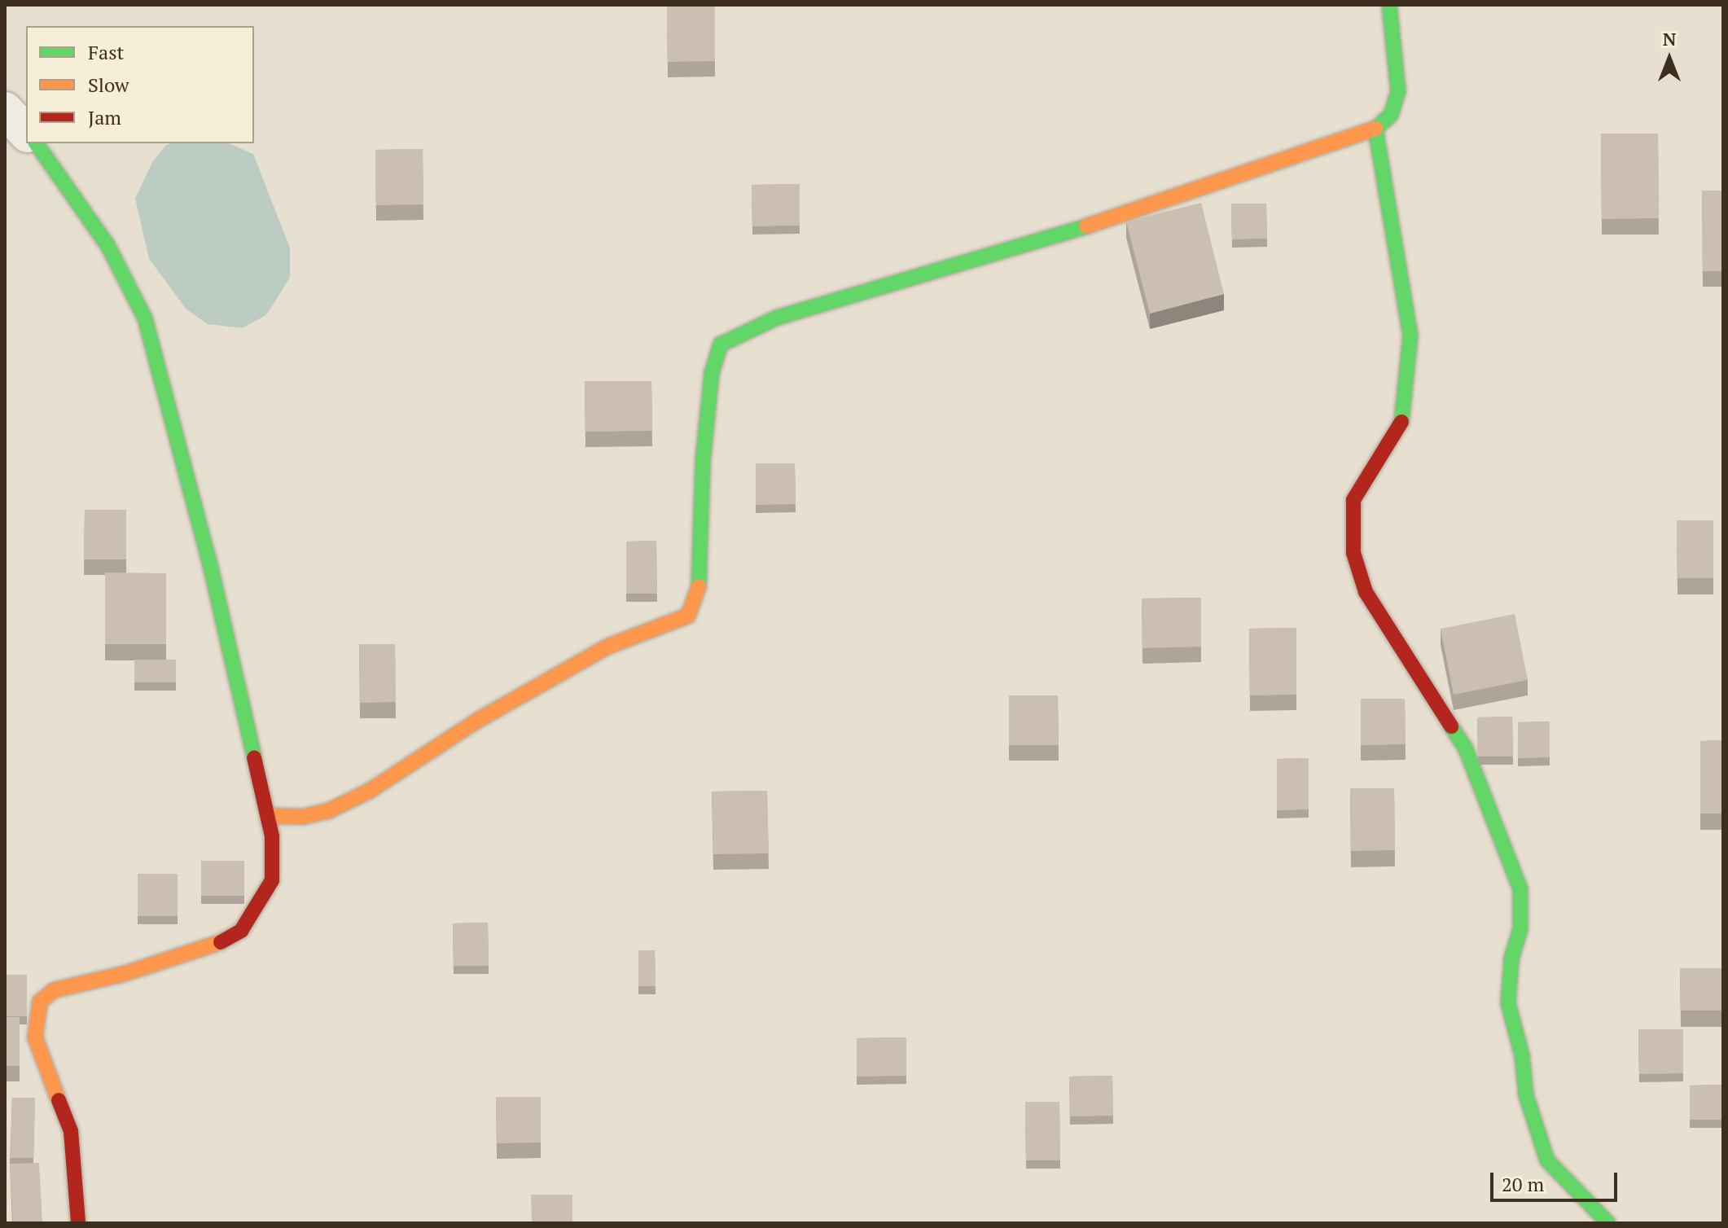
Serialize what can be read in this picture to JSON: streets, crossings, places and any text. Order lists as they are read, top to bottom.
{
  "legend": ["Fast", "Slow", "Jam"],
  "scale_bar": "20 m",
  "north": "top"
}
